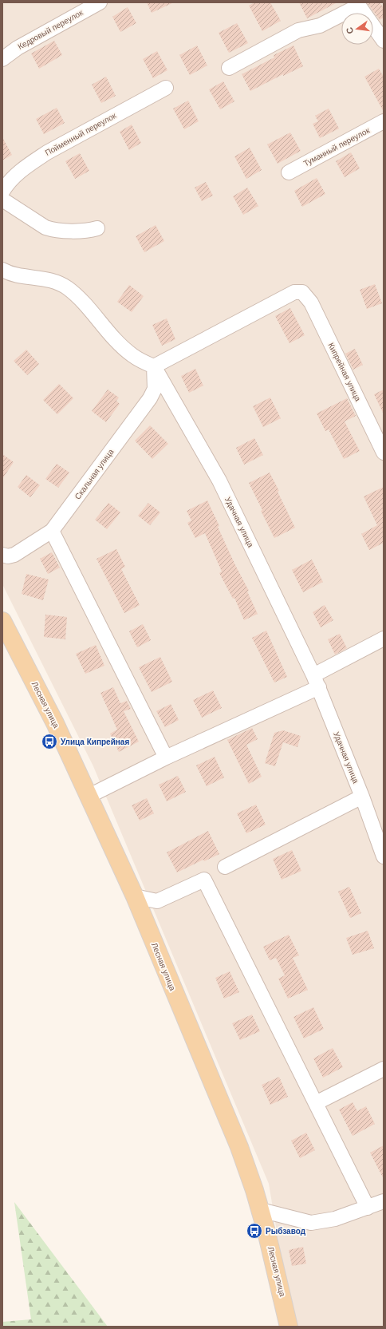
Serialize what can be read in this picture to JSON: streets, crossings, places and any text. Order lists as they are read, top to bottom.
{
  "streets": {
    "main road": ["Лесная улица"],
    "street": [
      "Кедровый переулок",
      "Пойменный переулок",
      "Туманный переулок",
      "Кипрейная улица",
      "Скальная улица",
      "Удачная улица"
    ]
  },
  "crossings": [
    ["Кипрейная улица", "Скальная улица"],
    ["Кипрейная улица", "Удачная улица"],
    ["Скальная улица", "Удачная улица"]
  ],
  "places": {
    "bus stop": ["Улица Кипрейная", "Рыбзавод"]
  },
  "north": "left"
}
